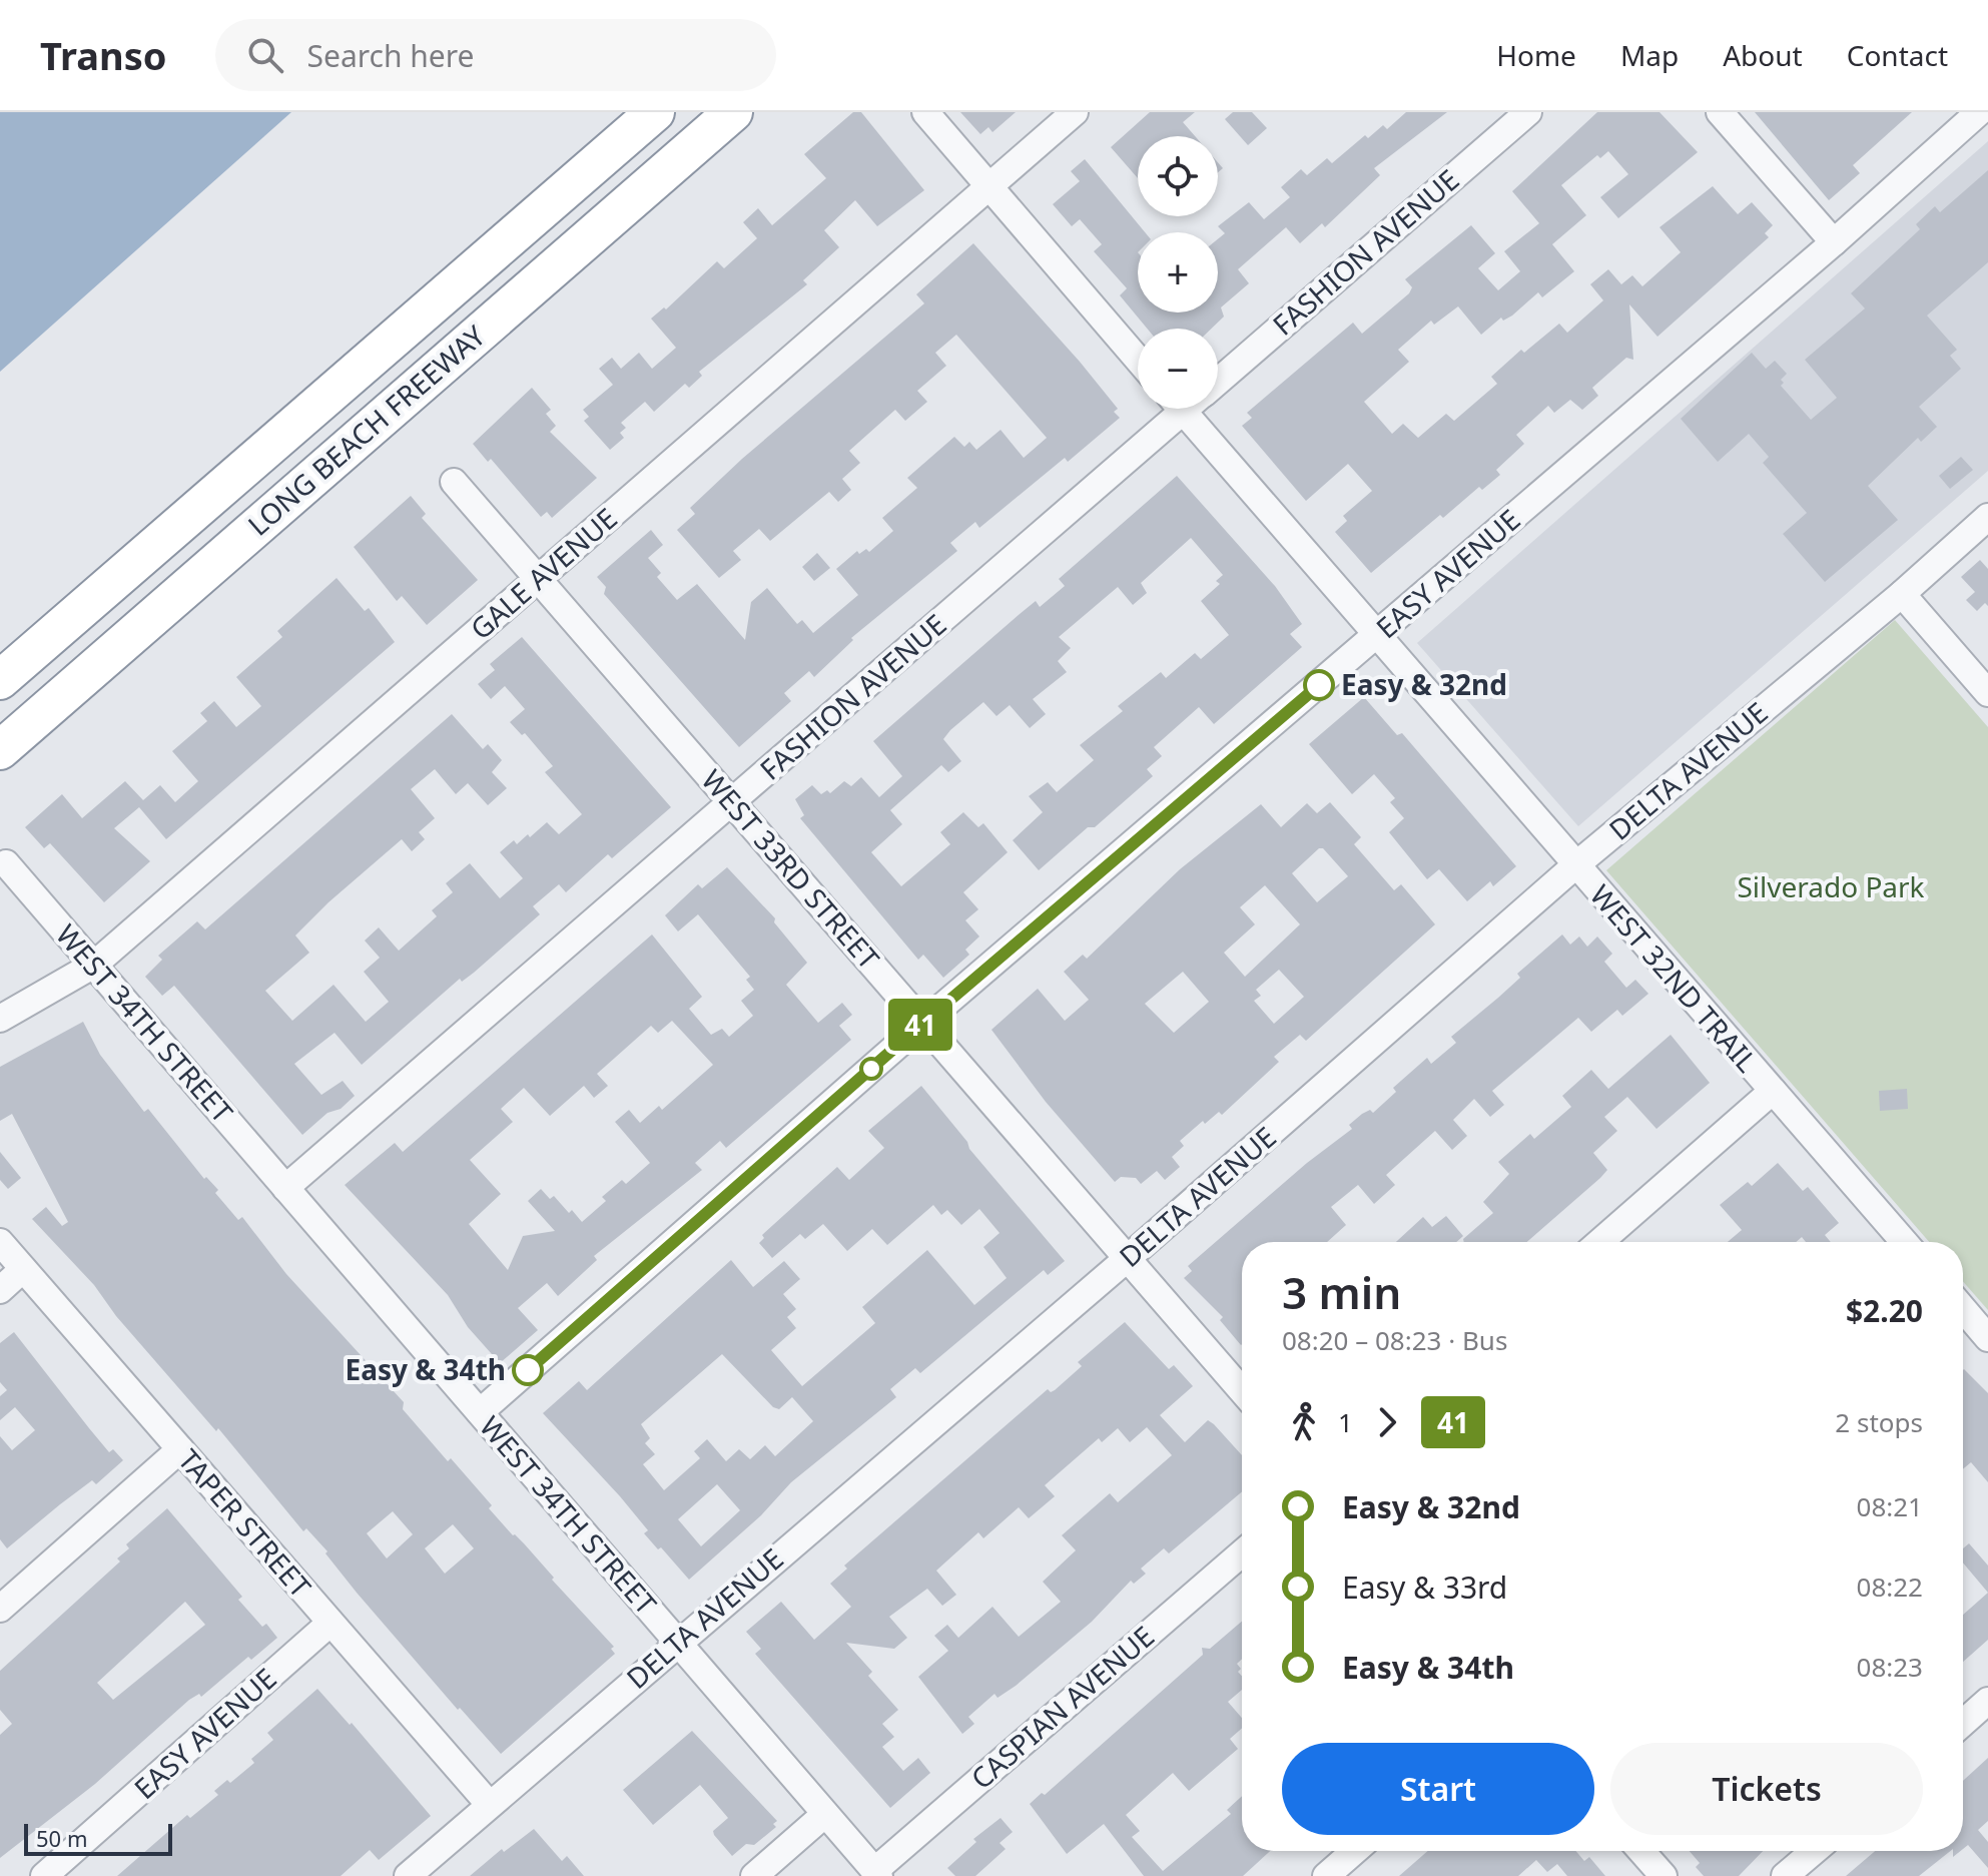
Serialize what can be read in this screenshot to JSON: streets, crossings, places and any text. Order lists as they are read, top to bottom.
{
  "streets": {
    "highway": ["LONG BEACH FREEWAY"],
    "street": [
      "FASHION AVENUE",
      "GALE AVENUE",
      "EASY AVENUE",
      "DELTA AVENUE",
      "WEST 33RD STREET",
      "WEST 32ND TRAIL",
      "WEST 34TH STREET",
      "TAPER STREET",
      "CASPIAN AVENUE"
    ]
  },
  "crossings": [
    ["FASHION AVENUE", "WEST 33RD STREET"],
    ["FASHION AVENUE", "WEST 34TH STREET"],
    ["GALE AVENUE", "WEST 33RD STREET"],
    ["GALE AVENUE", "WEST 34TH STREET"],
    ["EASY AVENUE", "WEST 33RD STREET"],
    ["EASY AVENUE", "WEST 32ND TRAIL"],
    ["EASY AVENUE", "WEST 34TH STREET"],
    ["EASY AVENUE", "TAPER STREET"],
    ["DELTA AVENUE", "WEST 33RD STREET"],
    ["DELTA AVENUE", "WEST 32ND TRAIL"],
    ["DELTA AVENUE", "WEST 34TH STREET"],
    ["DELTA AVENUE", "TAPER STREET"],
    ["WEST 34TH STREET", "CASPIAN AVENUE"]
  ],
  "parks": ["Silverado Park"],
  "places": ["Easy & 32nd", "Easy & 34th"],
  "lines": ["bus line 41"],
  "scale_bar": "50 m",
  "page": {
    "header": "Transo",
    "search": "Search here",
    "nav": [
      "Home",
      "Map",
      "About",
      "Contact"
    ],
    "on_map": "41",
    "map_buttons": ["+", "−"],
    "heading": ["3 min", "08:20 – 08:23 · Bus", "$2.20"],
    "legs": ["1", "41", "2 stops"],
    "list": [
      {
        "name": "Easy & 32nd",
        "value": "08:21"
      },
      {
        "name": "Easy & 33rd",
        "value": "08:22"
      },
      {
        "name": "Easy & 34th",
        "value": "08:23"
      }
    ],
    "buttons": ["Start", "Tickets"],
    "scale": "50 m"
  }
}
